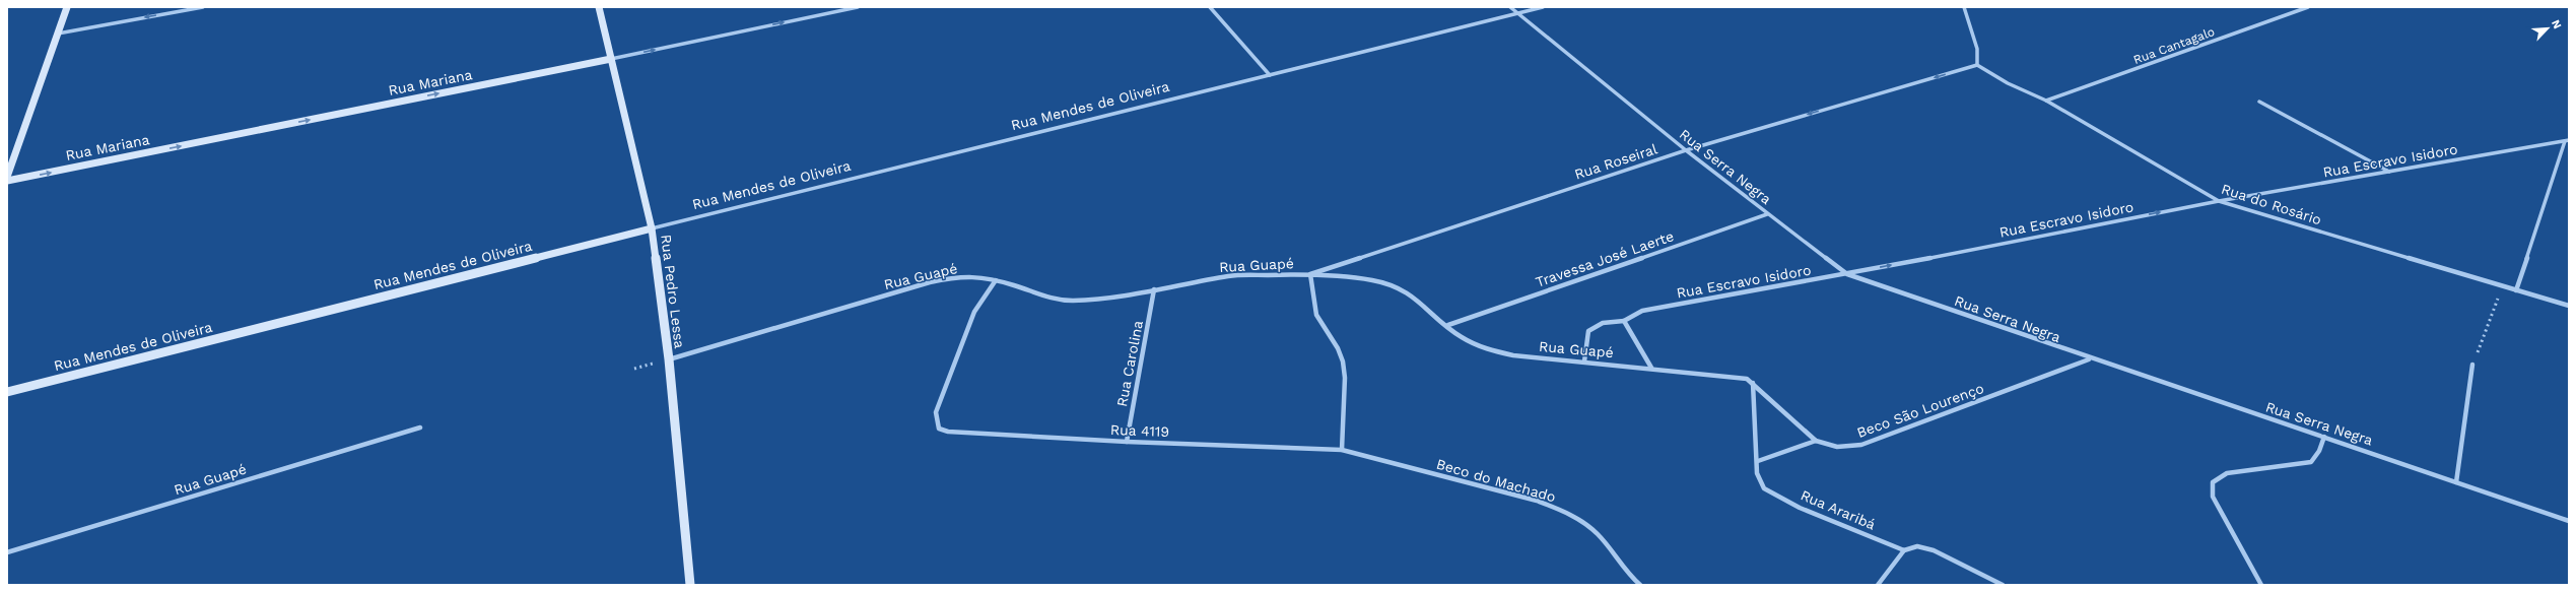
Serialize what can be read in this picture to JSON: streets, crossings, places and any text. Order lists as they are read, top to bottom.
{
  "streets": {
    "street": [
      "Rua Cantagalo",
      "Rua Mariana",
      "Rua Mendes de Oliveira",
      "Rua Escravo Isidoro",
      "Rua Roseiral",
      "Rua Serra Negra",
      "Rua do Rosário",
      "Travessa José Laerte",
      "Rua Guapé",
      "Rua Pedro Lessa",
      "Rua Carolina",
      "Beco São Lourenço",
      "Rua 4119",
      "Beco do Machado",
      "Rua Araribá"
    ]
  },
  "crossings": [
    ["Rua Cantagalo", "Rua do Rosário"],
    ["Rua Mariana", "Rua Pedro Lessa"],
    ["Rua Mendes de Oliveira", "Rua Serra Negra"],
    ["Rua Mendes de Oliveira", "Rua Pedro Lessa"],
    ["Rua Escravo Isidoro", "Rua Serra Negra"],
    ["Rua Escravo Isidoro", "Rua do Rosário"],
    ["Rua Roseiral", "Rua Serra Negra"],
    ["Rua Roseiral", "Rua do Rosário"],
    ["Rua Roseiral", "Rua Guapé"],
    ["Rua Serra Negra", "Travessa José Laerte"],
    ["Rua Serra Negra", "Beco São Lourenço"],
    ["Travessa José Laerte", "Rua Guapé"],
    ["Rua Guapé", "Rua Pedro Lessa"],
    ["Rua Guapé", "Rua Carolina"],
    ["Rua Guapé", "Beco São Lourenço"],
    ["Rua Guapé", "Rua 4119"],
    ["Rua Guapé", "Rua Araribá"],
    ["Rua Carolina", "Rua 4119"],
    ["Rua 4119", "Beco do Machado"]
  ],
  "one_way": ["Rua Mariana", "Rua Escravo Isidoro", "Rua Roseiral"],
  "north": "top right"
}
